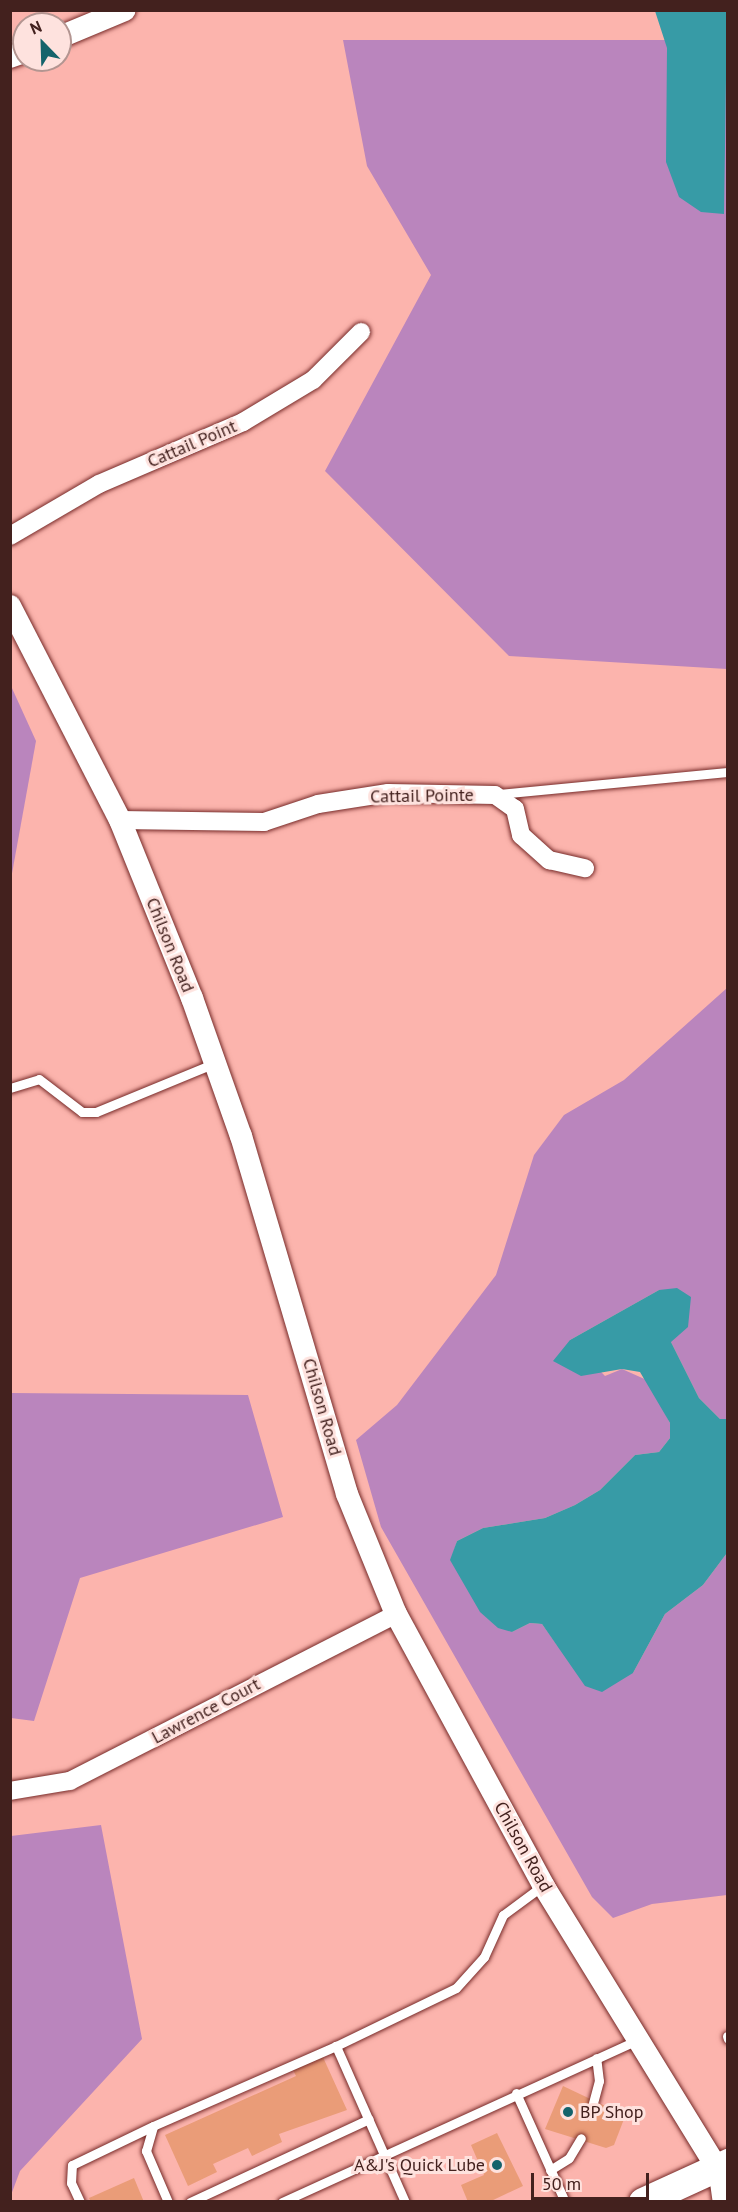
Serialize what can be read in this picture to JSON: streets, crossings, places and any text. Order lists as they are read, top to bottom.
{
  "streets": {
    "street": [
      "Cattail Point",
      "Cattail Pointe",
      "Chilson Road",
      "Lawrence Court"
    ]
  },
  "crossings": [
    ["Cattail Pointe", "Chilson Road"],
    ["Chilson Road", "Lawrence Court"]
  ],
  "places": ["BP Shop", "A&J's Quick Lube"],
  "scale_bar": "50 m",
  "north": "top left"
}
